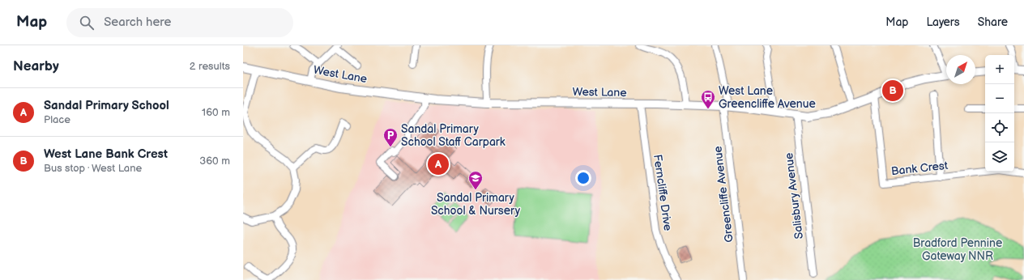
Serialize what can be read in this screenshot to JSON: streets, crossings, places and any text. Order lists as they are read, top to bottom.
{
  "streets": {
    "street": [
      "West Lane",
      "Bank Crest",
      "Ferncliffe Drive",
      "Greencliffe Avenue",
      "Salisbury Avenue"
    ]
  },
  "crossings": [
    ["West Lane", "Bank Crest"],
    ["West Lane", "Ferncliffe Drive"],
    ["West Lane", "Greencliffe Avenue"],
    ["West Lane", "Salisbury Avenue"]
  ],
  "parks": ["Bradford Pennine Gateway NNR"],
  "places": {
    "bus stop": ["West Lane Greencliffe Avenue"],
    "parking": ["Sandal Primary School Staff Carpark"],
    "school or university": ["Sandal Primary School & Nursery"]
  },
  "north": "top right",
  "page": {
    "header": "Map",
    "search": "Search here",
    "nav": ["Map", "Layers", "Share"],
    "heading": ["Nearby", "2 results"],
    "map_buttons": ["+", "−"],
    "pins": ["B", "A"],
    "list": [
      {
        "mark": "A",
        "name": "Sandal Primary School",
        "note": "Place",
        "value": "160 m"
      },
      {
        "mark": "B",
        "name": "West Lane Bank Crest",
        "note": "Bus stop · West Lane",
        "value": "360 m"
      }
    ]
  }
}
